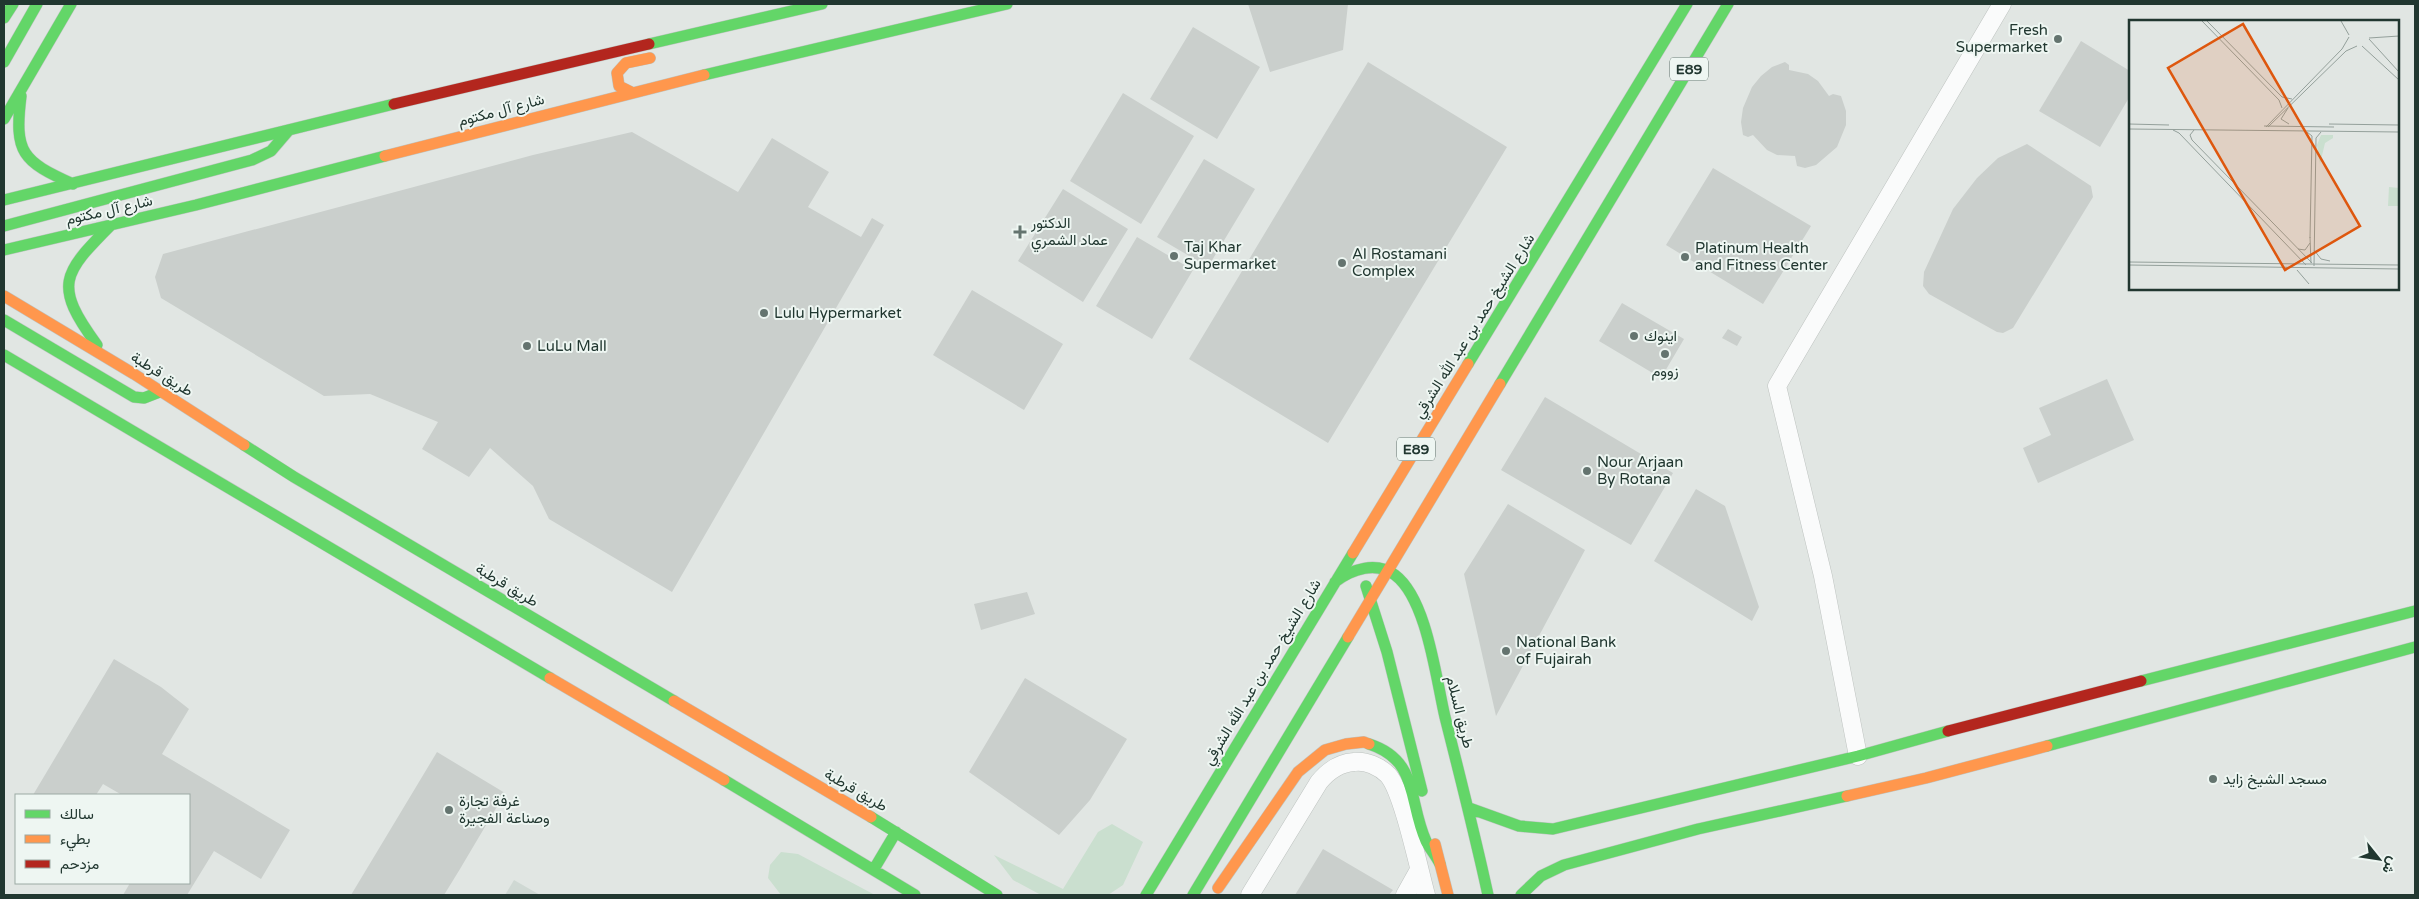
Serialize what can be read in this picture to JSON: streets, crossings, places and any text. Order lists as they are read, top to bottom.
{
  "streets": {
    "main road": [
      "E89",
      "شارع آل مكتوم",
      "شارع الشيخ حمد بن عبد الله الشرقي",
      "طريق قرطبة",
      "طريق السلام"
    ]
  },
  "crossings": [
    ["E89", "طريق السلام"]
  ],
  "places": {
    "other": [
      "Fresh Supermarket",
      "Taj Khar Supermarket",
      "Platinum Health and Fitness Center",
      "Al Rostamani Complex",
      "Lulu Hypermarket",
      "اينوك",
      "LuLu Mall",
      "زووم",
      "Nour Arjaan By Rotana",
      "National Bank of Fujairah",
      "مسجد الشيخ زايد",
      "غرفة تجارة وصناعة الفجيرة"
    ],
    "health": ["الدكتور عماد الشمري"]
  },
  "legend": ["سالك", "بطيء", "مزدحم"],
  "north": "bottom right"
}
